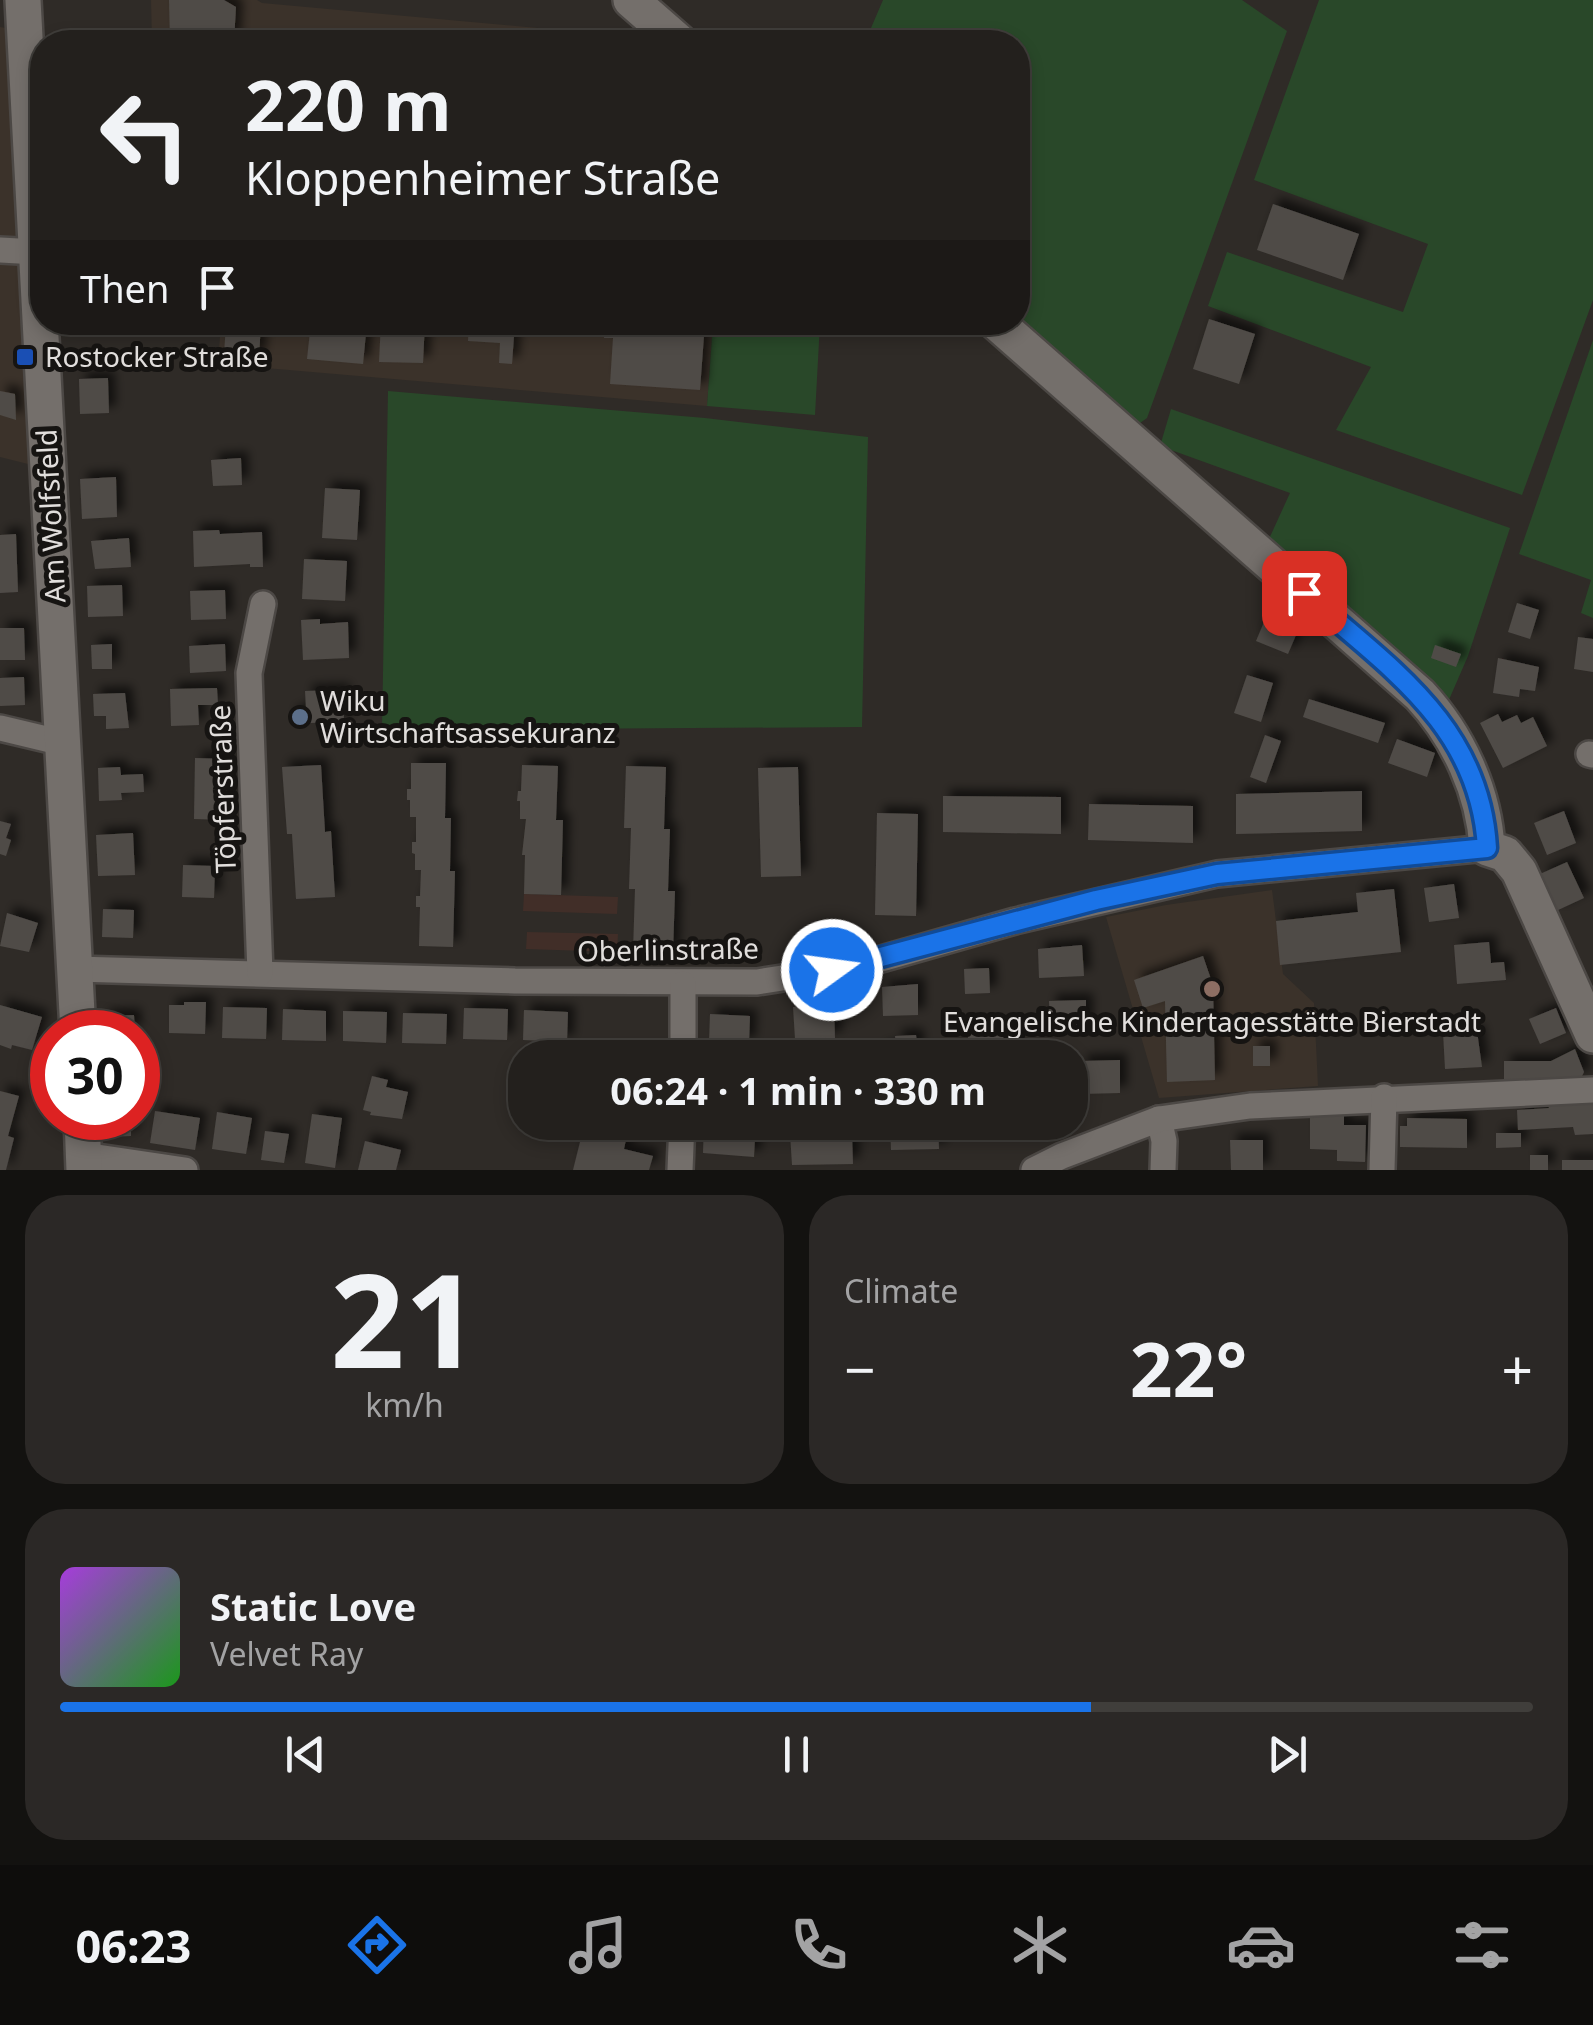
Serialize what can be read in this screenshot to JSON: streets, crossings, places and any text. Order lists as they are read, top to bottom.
{
  "streets": {
    "street": ["Am Wolfsfeld", "Töpferstraße", "Oberlinstraße"]
  },
  "crossings": [
    ["Am Wolfsfeld", "Oberlinstraße"],
    ["Töpferstraße", "Oberlinstraße"]
  ],
  "places": {
    "transit": ["Rostocker Straße"],
    "other": ["Wiku Wirtschaftsassekuranz", "Evangelische Kindertagesstätte Bierstadt"]
  },
  "page": {
    "turn": ["220 m", "Kloppenheimer Straße"],
    "then": "Then",
    "limit": "30",
    "trip": "06:24 · 1 min · 330 m",
    "tile": [
      ["21", "km/h"],
      "Climate"
    ],
    "heat": ["−", "22°", "+"],
    "song": ["Static Love", "Velvet Ray"],
    "tabs": "06:23"
  }
}
